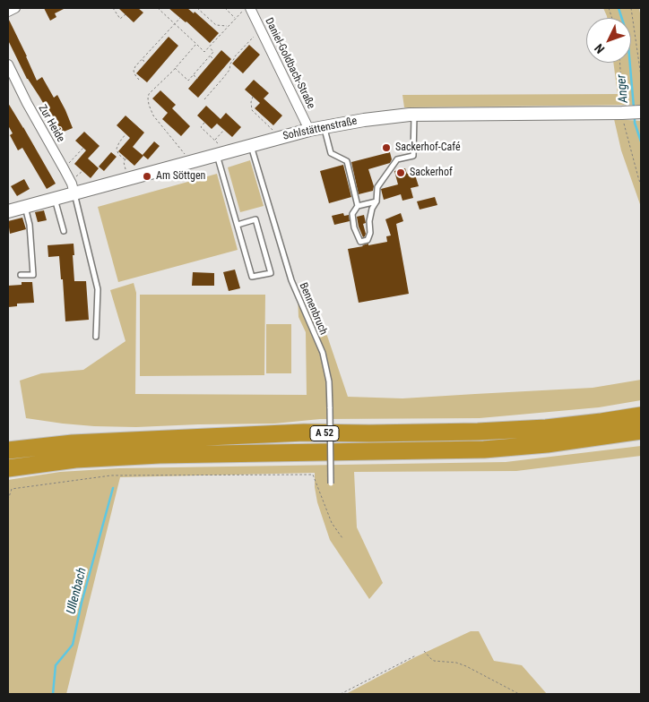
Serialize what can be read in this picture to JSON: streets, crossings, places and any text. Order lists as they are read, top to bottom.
{
  "streets": {
    "highway": ["A 52"],
    "street": ["Daniel-Goldbach-Straße", "Zur Heide", "Sohlstättenstraße"],
    "lane": ["Bennenbruch"]
  },
  "crossings": [
    ["Daniel-Goldbach-Straße", "Sohlstättenstraße"],
    ["Zur Heide", "Sohlstättenstraße"],
    ["Sohlstättenstraße", "Bennenbruch"]
  ],
  "water": ["Anger", "Ullenbach"],
  "places": ["Sackerhof-Café", "Sackerhof", "Am Söttgen"],
  "north": "bottom left"
}
